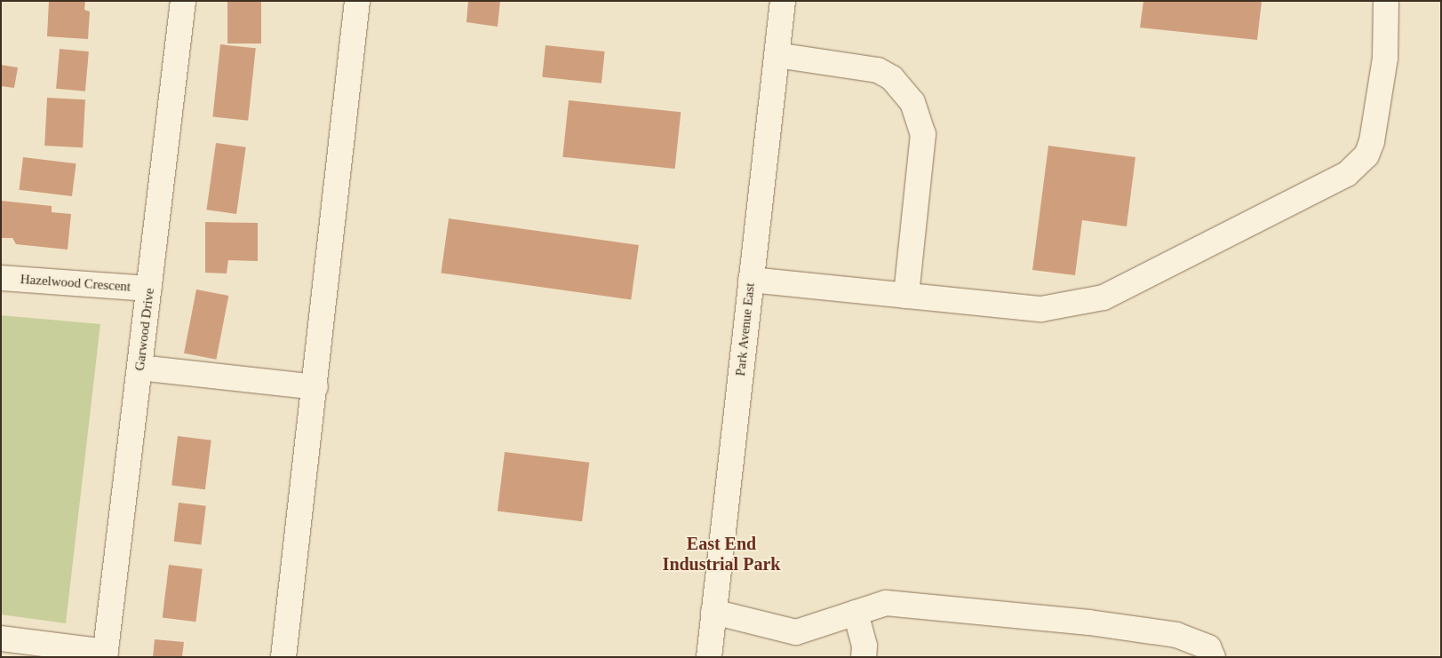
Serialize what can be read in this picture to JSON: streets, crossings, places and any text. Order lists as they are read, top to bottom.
{
  "streets": {
    "street": ["Hazelwood Crescent", "Garwood Drive", "Park Avenue East"]
  },
  "crossings": [
    ["Hazelwood Crescent", "Garwood Drive"]
  ],
  "districts": ["East End Industrial Park"]
}
